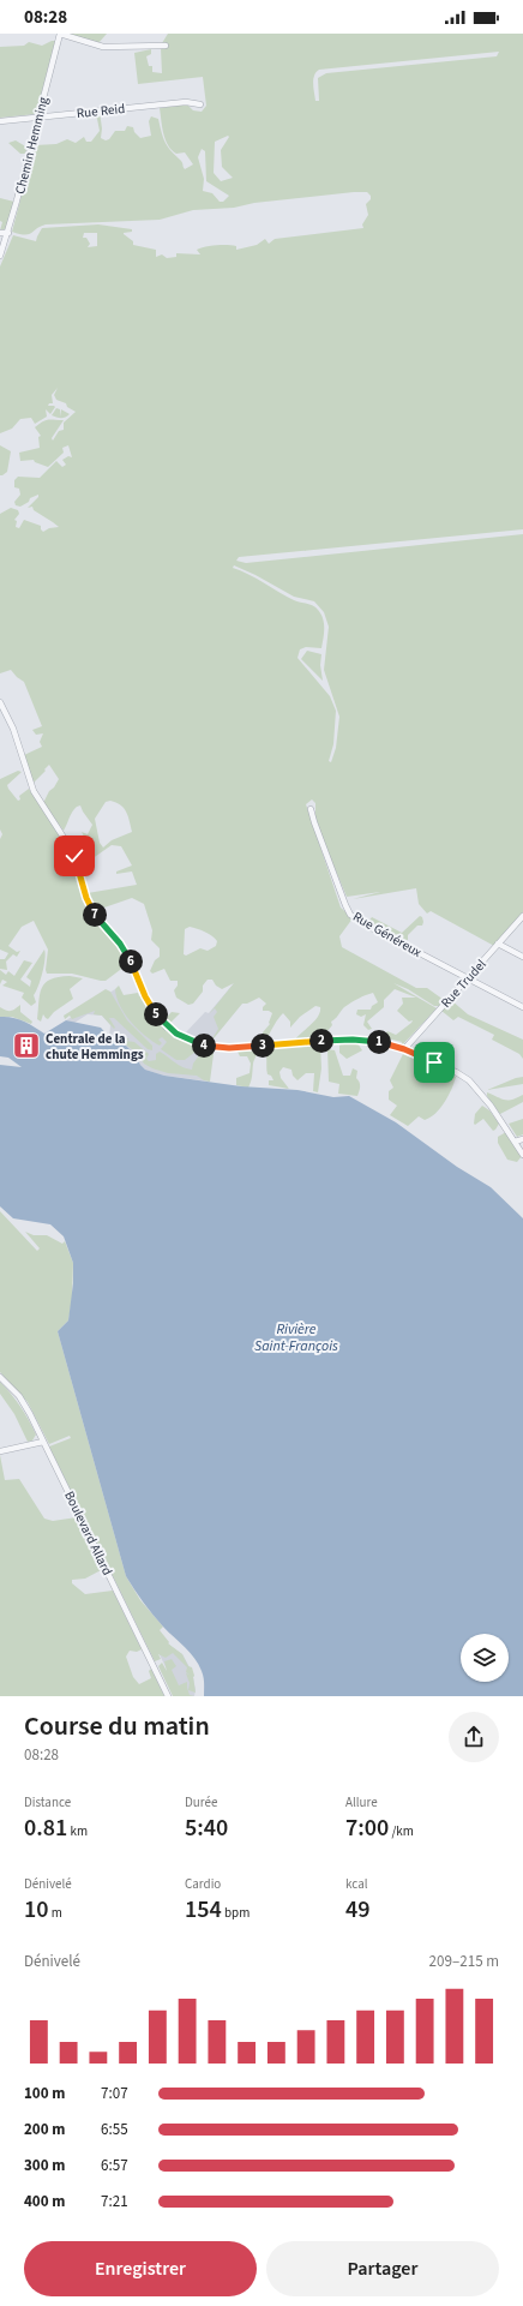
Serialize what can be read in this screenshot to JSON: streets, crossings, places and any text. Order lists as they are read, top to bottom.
{
  "streets": {
    "street": [
      "Rue Reid",
      "Chemin Hemming",
      "Rue Généreux",
      "Rue Trudel",
      "Boulevard Allard"
    ]
  },
  "crossings": [
    ["Rue Reid", "Chemin Hemming"],
    ["Rue Généreux", "Rue Trudel"]
  ],
  "water": ["Rivière Saint-François"],
  "places": {
    "building": ["Centrale de la chute Hemmings"]
  },
  "page": {
    "status": "08:28",
    "pins": [
      "7",
      "6",
      "5",
      "2",
      "1",
      "3",
      "4"
    ],
    "heading": ["Course du matin", "08:28"],
    "stats": [
      ["Distance", "0.81 km"],
      ["Durée", "5:40"],
      ["Allure", "7:00 /km"],
      ["Dénivelé", "10 m"],
      ["Cardio", "154 bpm"],
      ["kcal", "49"]
    ],
    "chart": ["Dénivelé", "209–215 m"],
    "list": [
      {
        "name": "100 m",
        "note": "7:07"
      },
      {
        "name": "200 m",
        "note": "6:55"
      },
      {
        "name": "300 m",
        "note": "6:57"
      },
      {
        "name": "400 m",
        "note": "7:21"
      }
    ],
    "buttons": ["Enregistrer", "Partager"]
  }
}
